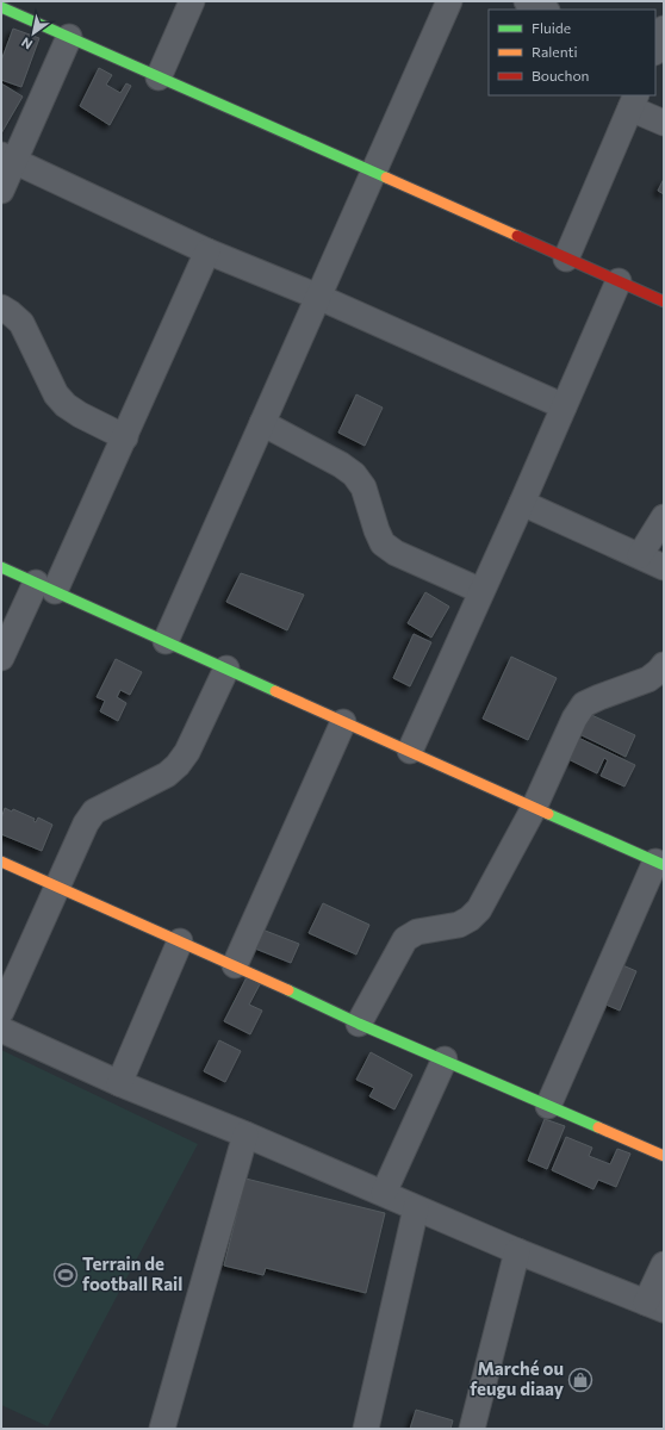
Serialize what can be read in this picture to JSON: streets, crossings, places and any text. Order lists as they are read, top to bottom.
{
  "places": {
    "sports": ["Terrain de football Rail"],
    "shop": ["Marché ou feugu diaay"]
  },
  "legend": ["Fluide", "Ralenti", "Bouchon"],
  "north": "bottom left"
}
